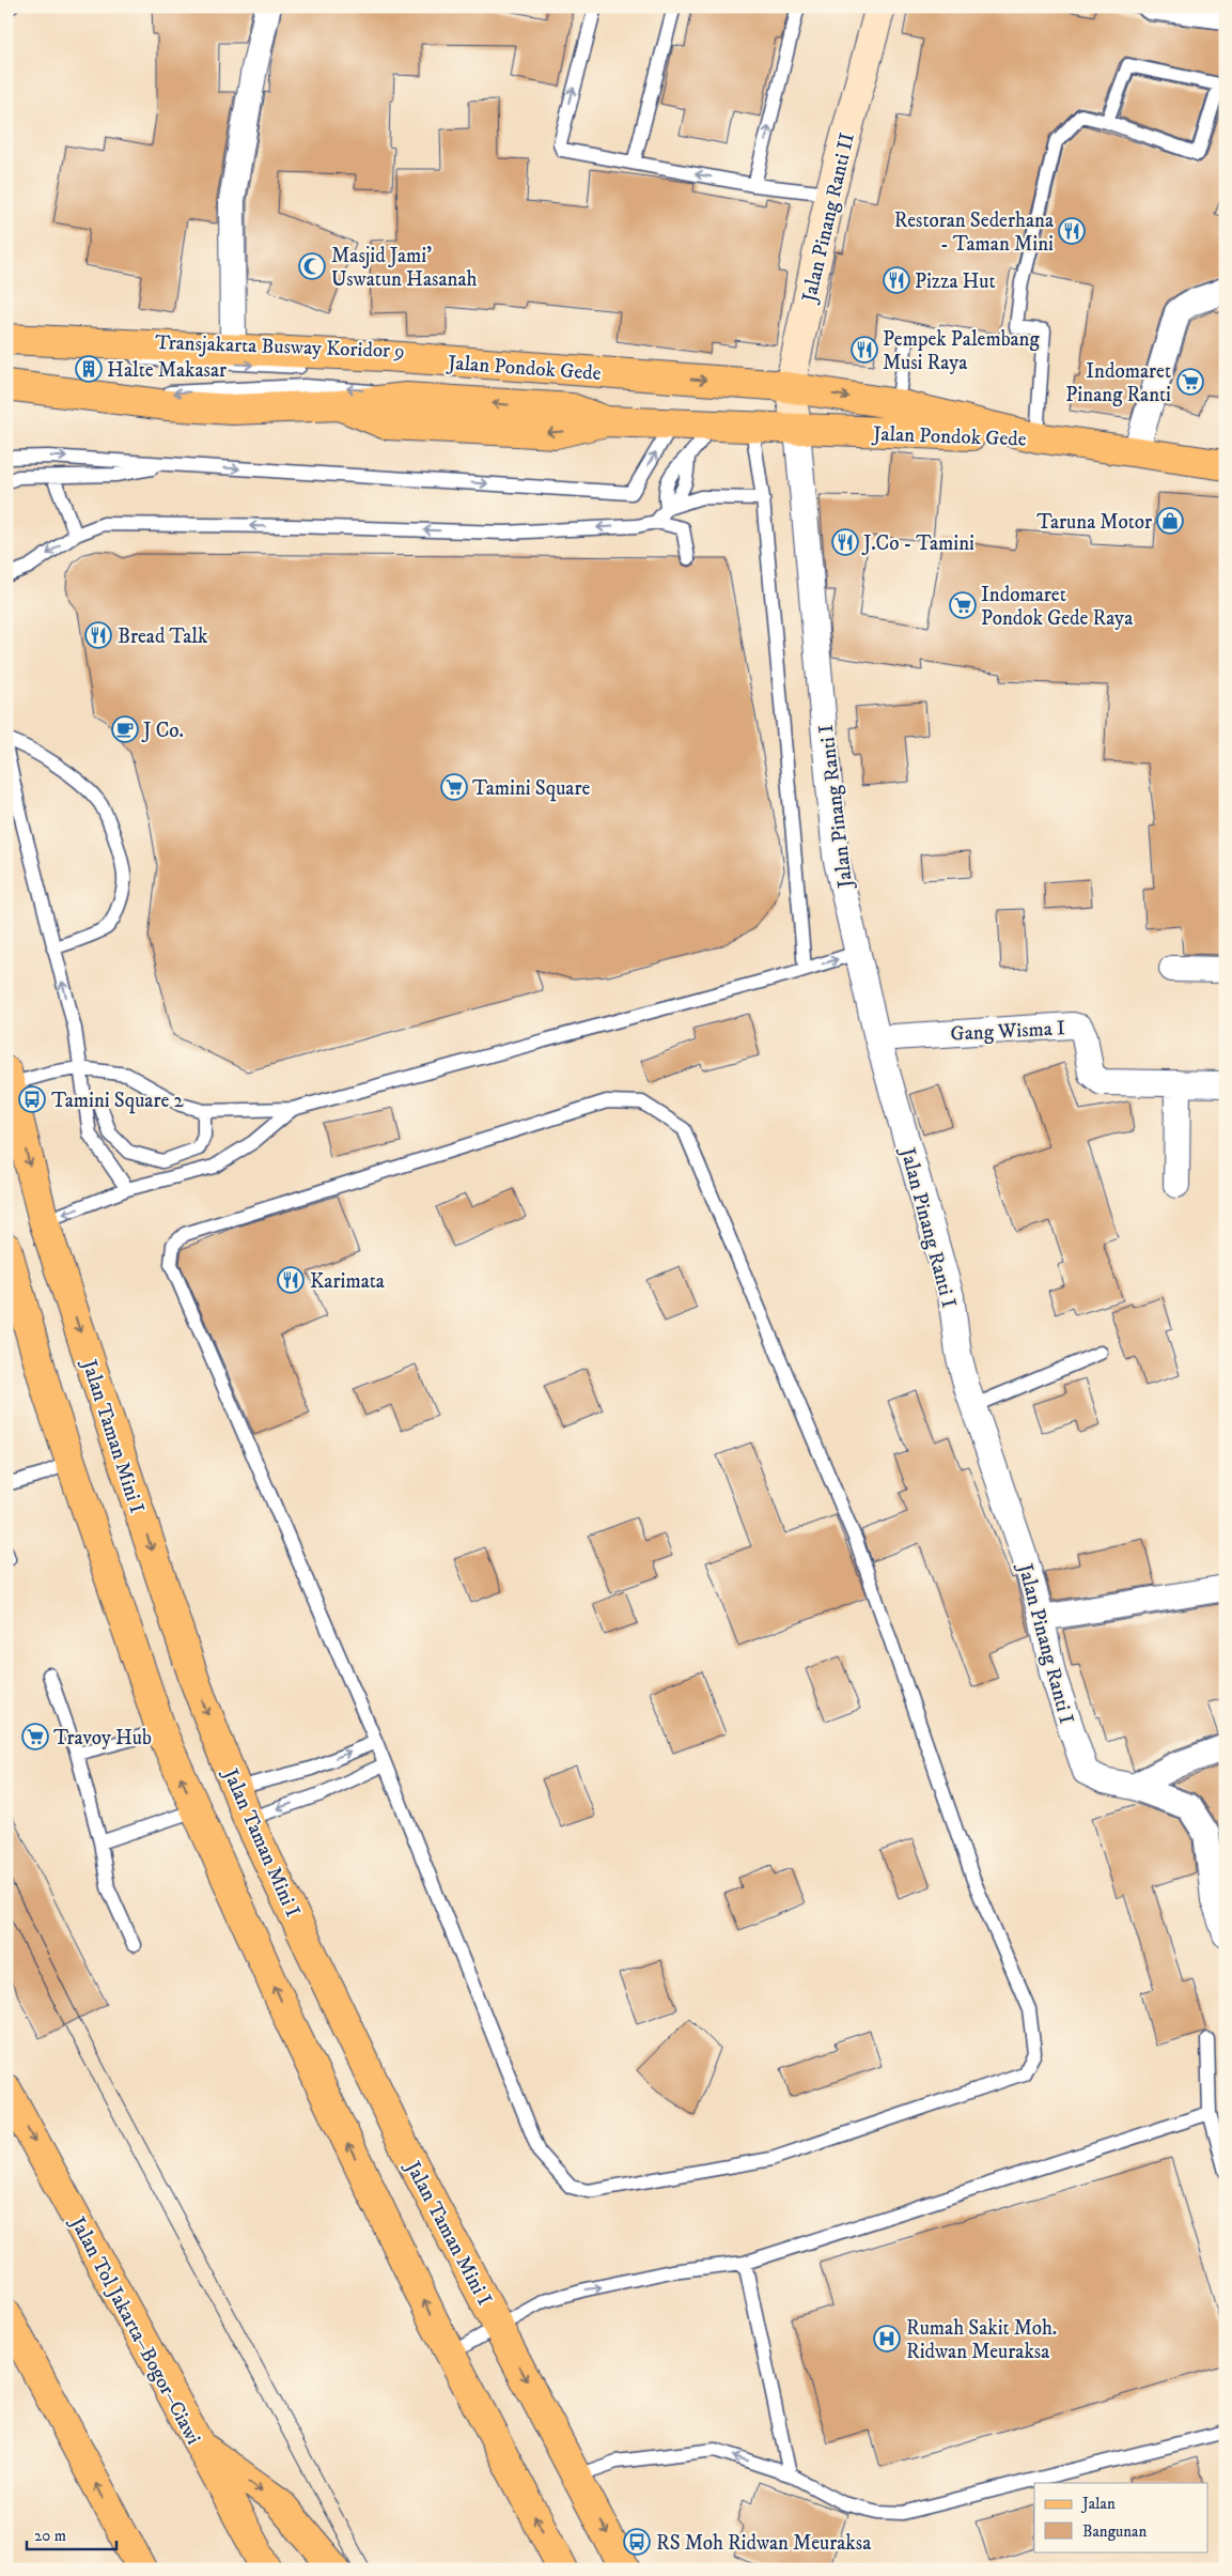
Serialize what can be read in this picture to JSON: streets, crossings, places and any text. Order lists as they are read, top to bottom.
{
  "streets": {
    "main road": ["Jalan Pondok Gede", "Jalan Taman Mini I", "Jalan Tol Jakarta–Bogor–Ciawi"],
    "street": ["Jalan Pinang Ranti II", "Jalan Pinang Ranti I", "Gang Wisma I"],
    "lane": ["Transjakarta Busway Koridor 9"]
  },
  "crossings": [
    ["Jalan Pinang Ranti II", "Jalan Pondok Gede"],
    ["Jalan Pinang Ranti II", "Jalan Pinang Ranti I"],
    ["Transjakarta Busway Koridor 9", "Jalan Pondok Gede"],
    ["Jalan Pondok Gede", "Jalan Pinang Ranti I"],
    ["Jalan Pinang Ranti I", "Gang Wisma I"]
  ],
  "places": {
    "restaurant": [
      "Restoran Sederhana - Taman Mini",
      "Pizza Hut",
      "Pempek Palembang Musi Raya",
      "J.Co - Tamini",
      "Bread Talk",
      "Karimata"
    ],
    "mosque": ["Masjid Jami' Uswatun Hasanah"],
    "building": ["Halte Makasar"],
    "supermarket": [
      "Indomaret Pinang Ranti",
      "Indomaret Pondok Gede Raya",
      "Tamini Square",
      "Travoy Hub"
    ],
    "shop": ["Taruna Motor"],
    "cafe": ["J Co."],
    "bus stop": ["Tamini Square 2", "RS Moh Ridwan Meuraksa"],
    "hospital": ["Rumah Sakit Moh. Ridwan Meuraksa"]
  },
  "legend": ["Jalan", "Bangunan"],
  "scale_bar": "20 m"
}
